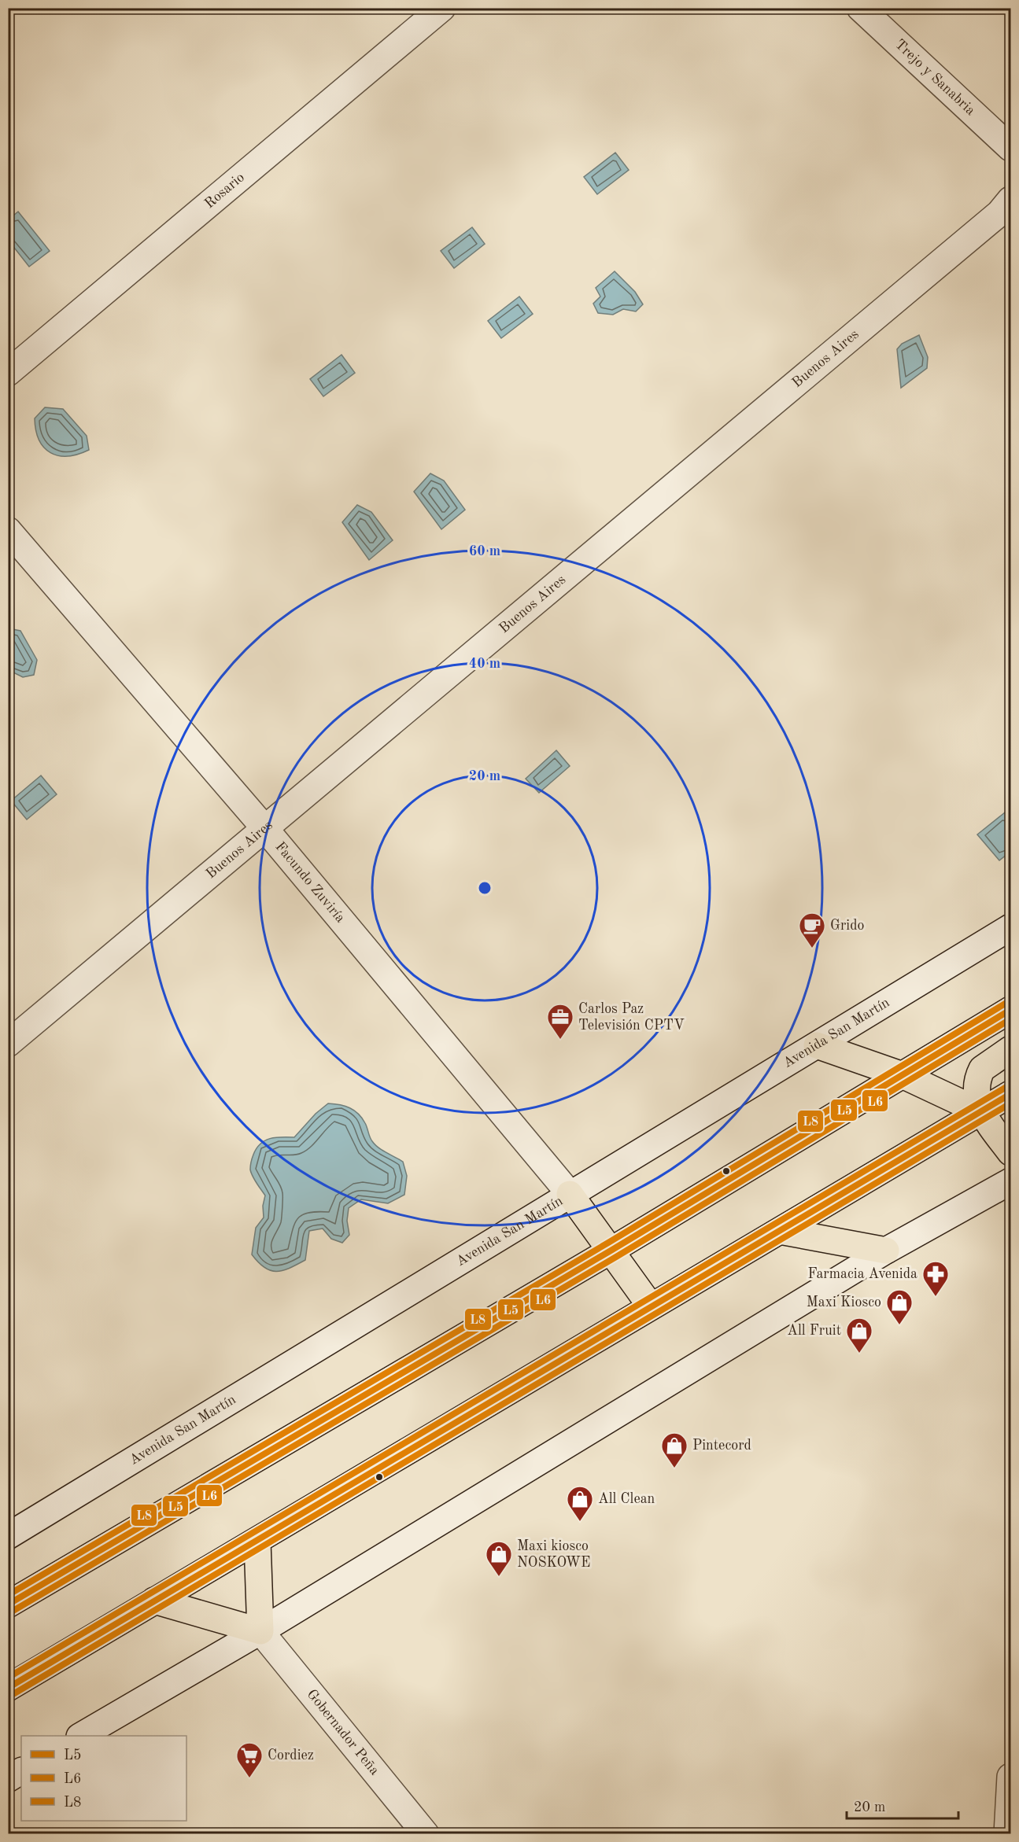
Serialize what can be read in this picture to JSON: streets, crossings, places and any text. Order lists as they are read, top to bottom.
{
  "streets": {
    "street": [
      "Trejo y Sanabria",
      "Rosario",
      "Buenos Aires",
      "Facundo Zuviría",
      "Avenida San Martín",
      "Gobernador Peña"
    ]
  },
  "crossings": [
    ["Buenos Aires", "Facundo Zuviría"],
    ["Facundo Zuviría", "Avenida San Martín"]
  ],
  "places": {
    "cafe": ["Grido"],
    "office": ["Carlos Paz Televisión CPTV"],
    "pharmacy": ["Farmacia Avenida"],
    "shop": [
      "Maxi Kiosco",
      "All Fruit",
      "Pintecord",
      "All Clean",
      "Maxi kiosco NOSKOWE"
    ],
    "supermarket": ["Cordiez"]
  },
  "lines": ["transit line L8", "transit line L5", "transit line L6"],
  "legend": ["L5", "L6", "L8"],
  "scale_bar": "20 m",
  "rings": ["60 m", "40 m", "20 m"]
}
